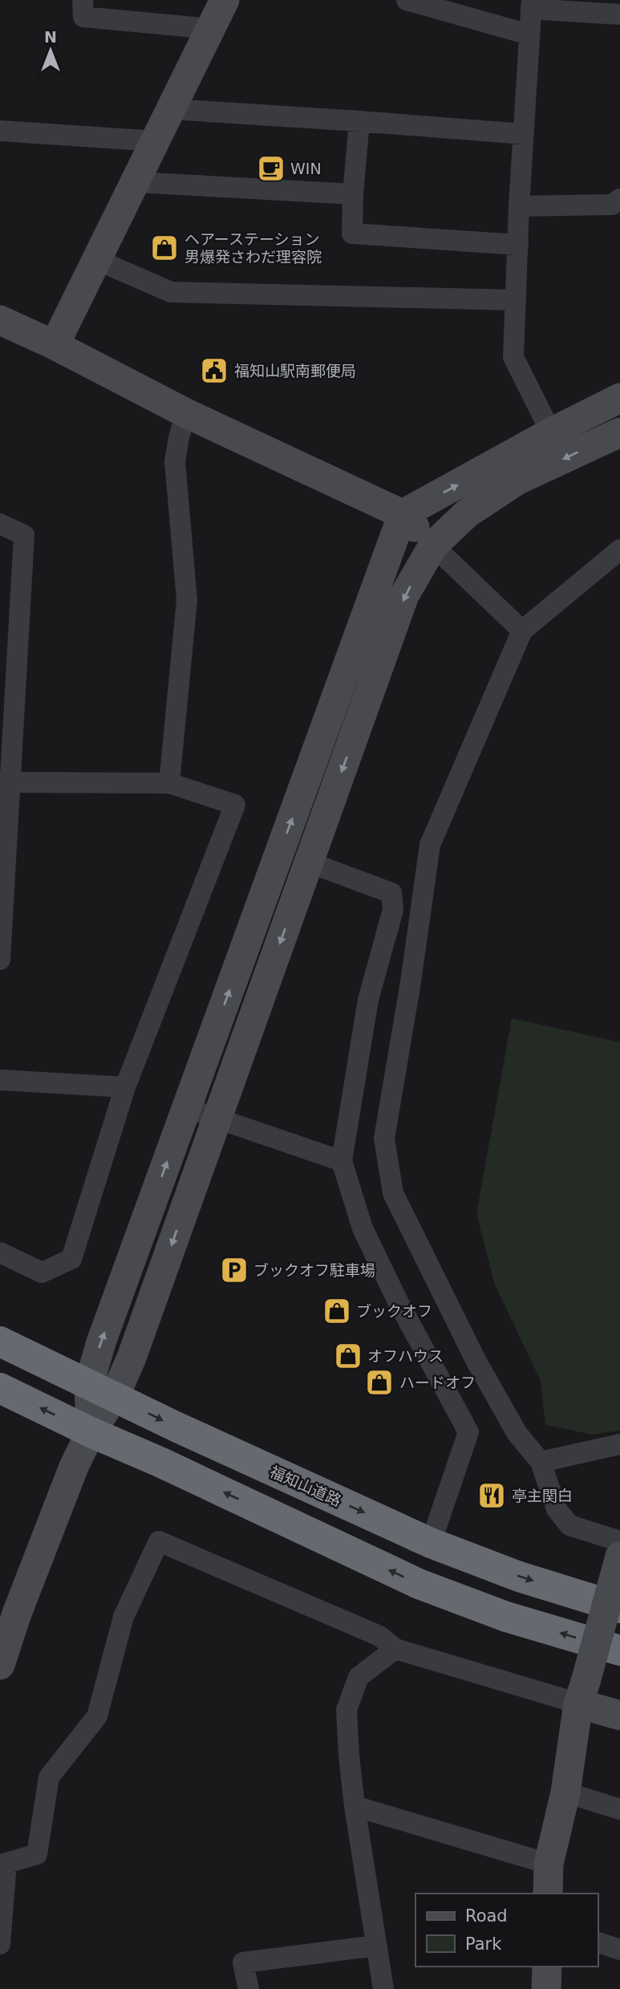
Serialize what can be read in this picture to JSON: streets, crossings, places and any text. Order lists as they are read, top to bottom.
{
  "streets": {
    "highway": ["福知山道路"]
  },
  "places": {
    "cafe": ["WIN"],
    "shop": [
      "ヘアーステーション 男爆発さわだ理容院",
      "ブックオフ",
      "オフハウス",
      "ハードオフ"
    ],
    "public building": ["福知山駅南郵便局"],
    "parking": ["ブックオフ駐車場"],
    "restaurant": ["亭主関白"]
  },
  "legend": ["Road", "Park"],
  "north": "top"
}
